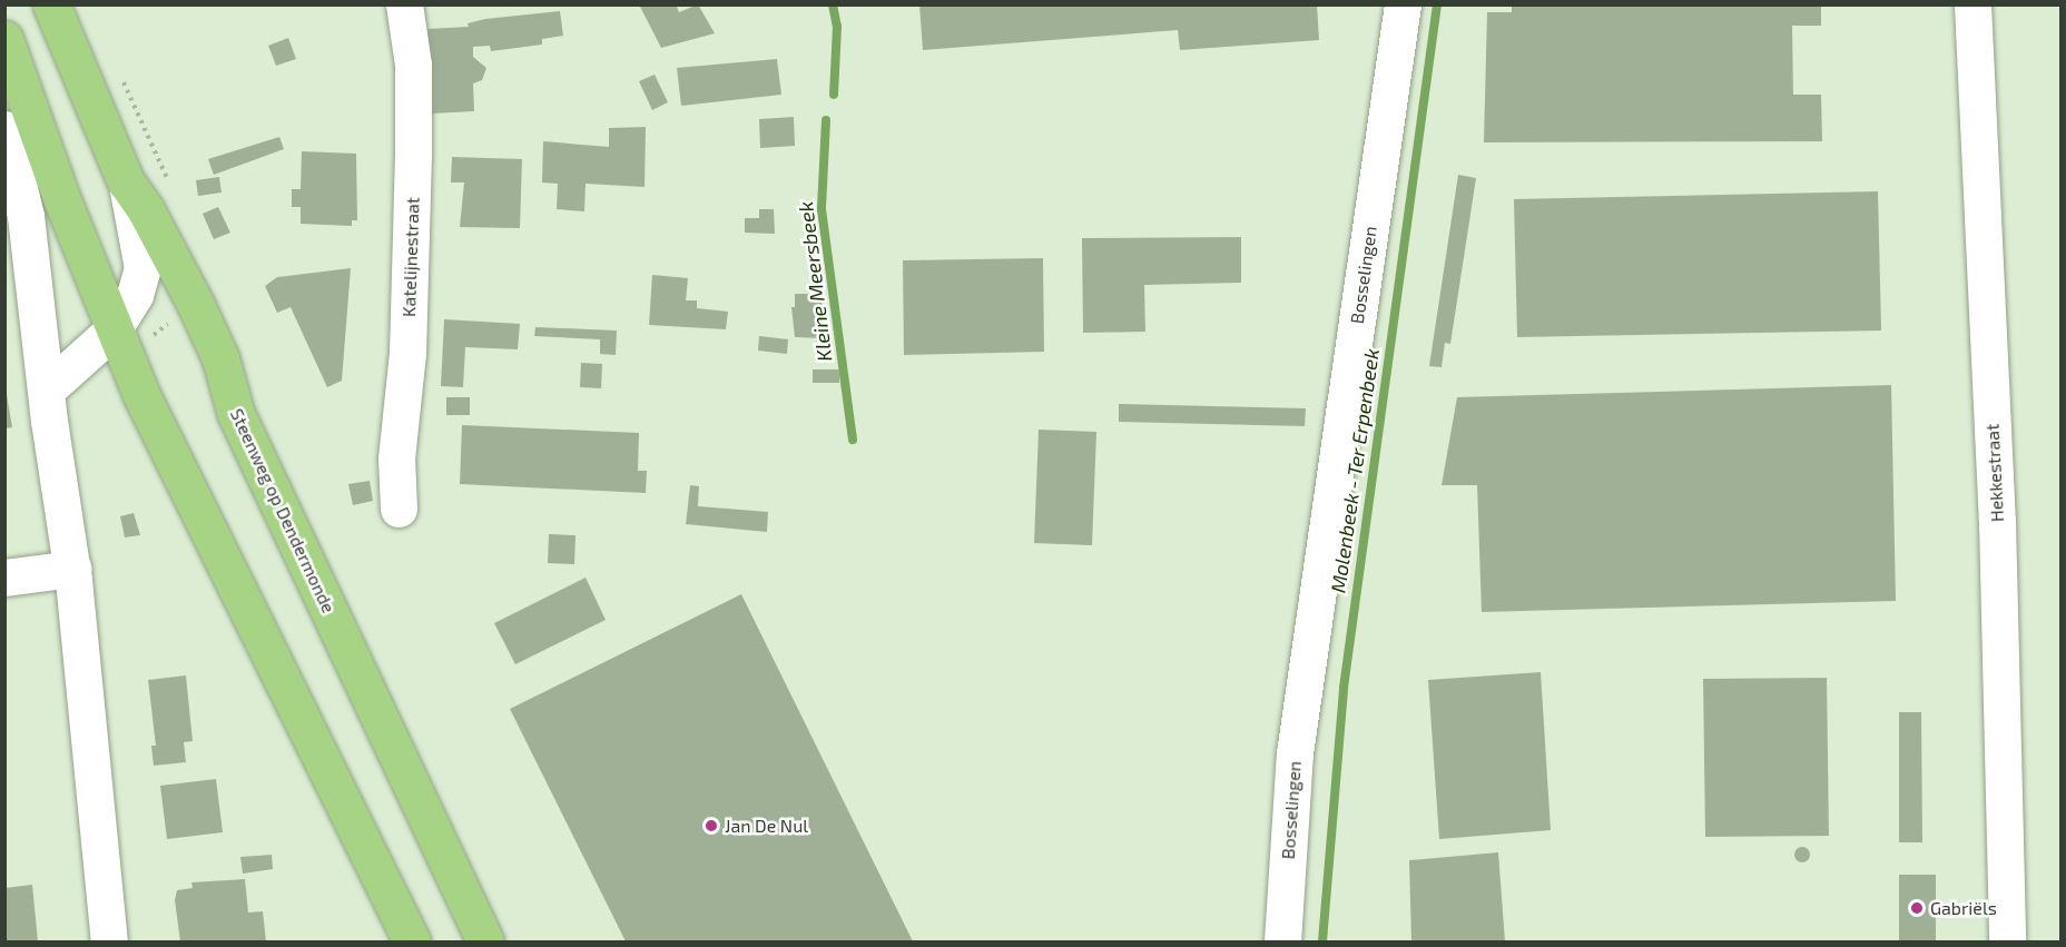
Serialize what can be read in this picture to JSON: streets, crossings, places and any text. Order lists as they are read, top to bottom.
{
  "streets": {
    "main road": ["Steenweg op Dendermonde"],
    "street": ["Katelijnestraat", "Bosselingen", "Hekkestraat"]
  },
  "water": ["Kleine Meersbeek", "Molenbeek - Ter Erpenbeek"],
  "places": ["Jan De Nul", "Gabriëls"]
}
